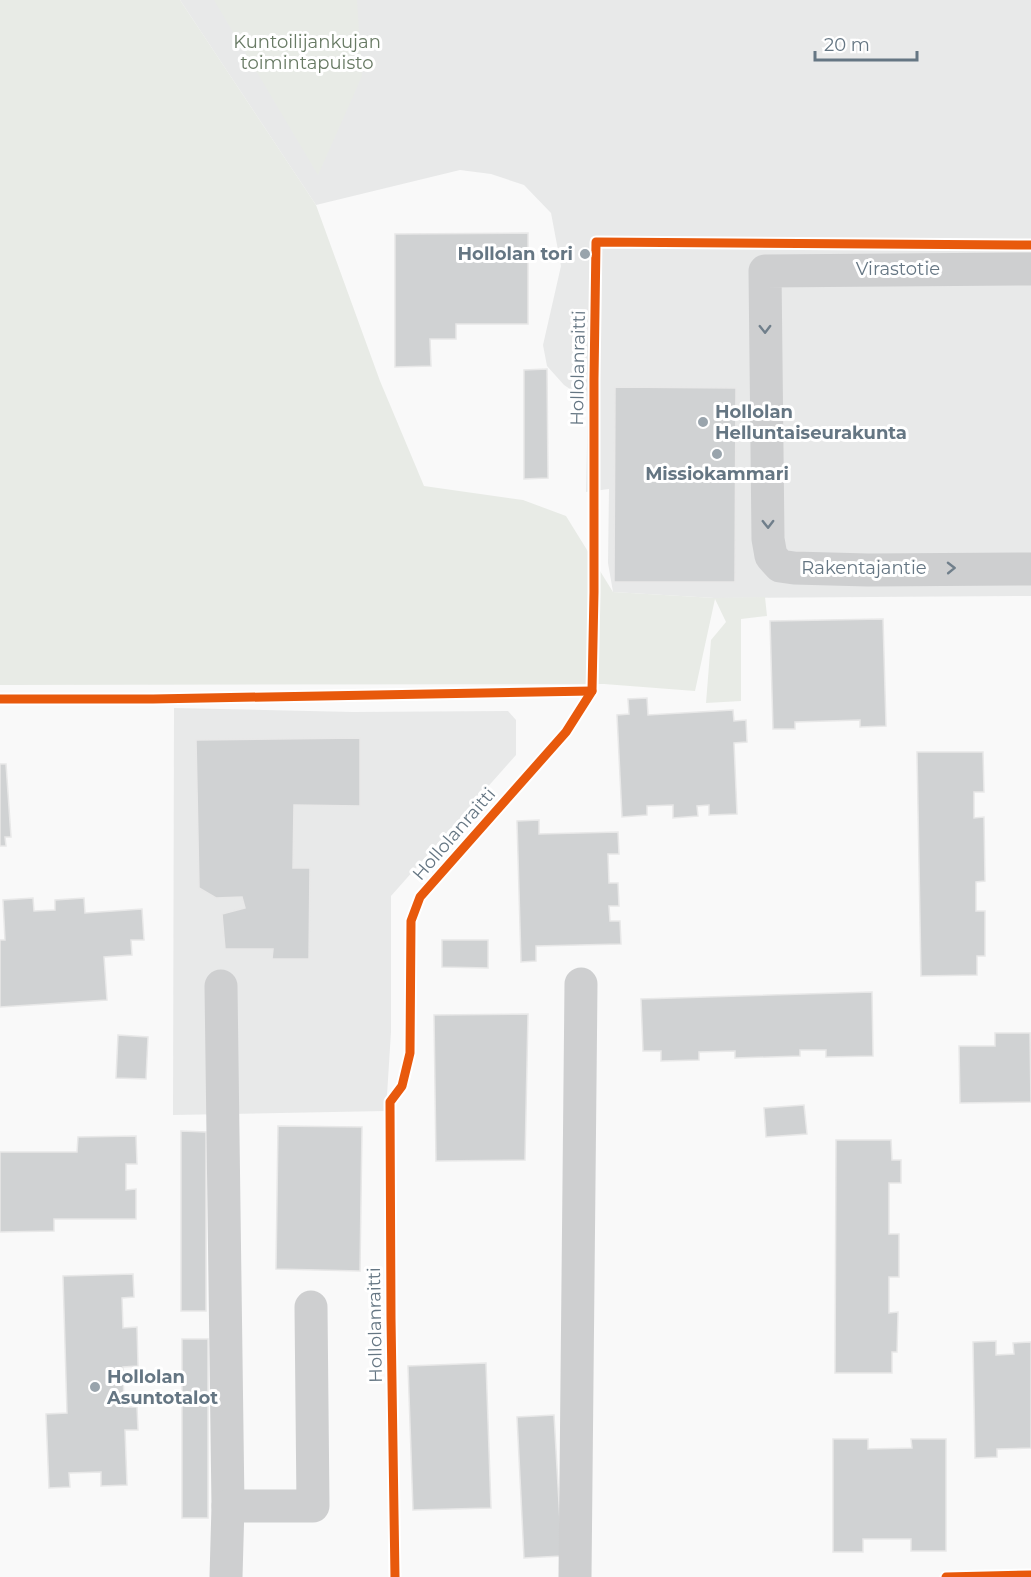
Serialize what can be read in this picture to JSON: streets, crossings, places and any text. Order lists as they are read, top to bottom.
{
  "streets": {
    "lane": ["Virastotie", "Rakentajantie"],
    "cycle path": ["Hollolanraitti"]
  },
  "crossings": [
    ["Virastotie", "Rakentajantie"]
  ],
  "parks": ["Kuntoilijankujan toimintapuisto"],
  "places": [
    "Hollolan tori",
    "Hollolan Helluntaiseurakunta",
    "Missiokammari",
    "Hollolan Asuntotalot"
  ],
  "scale_bar": "20 m"
}
